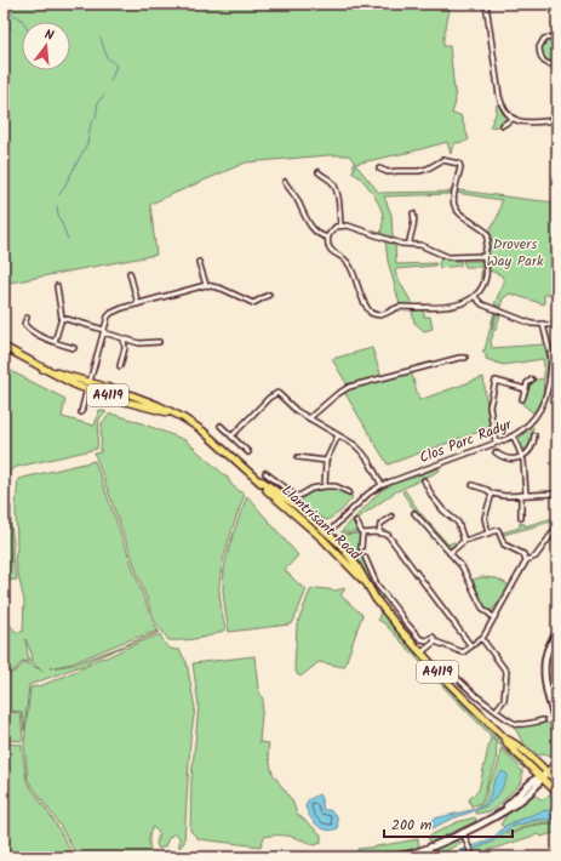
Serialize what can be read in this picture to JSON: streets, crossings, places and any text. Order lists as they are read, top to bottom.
{
  "streets": {
    "main road": ["A4119", "Llantrisant Road"],
    "street": ["Clos Parc Radyr"]
  },
  "crossings": [
    ["Clos Parc Radyr", "Llantrisant Road"]
  ],
  "parks": ["Drovers Way Park"],
  "scale_bar": "200 m",
  "north": "top"
}
